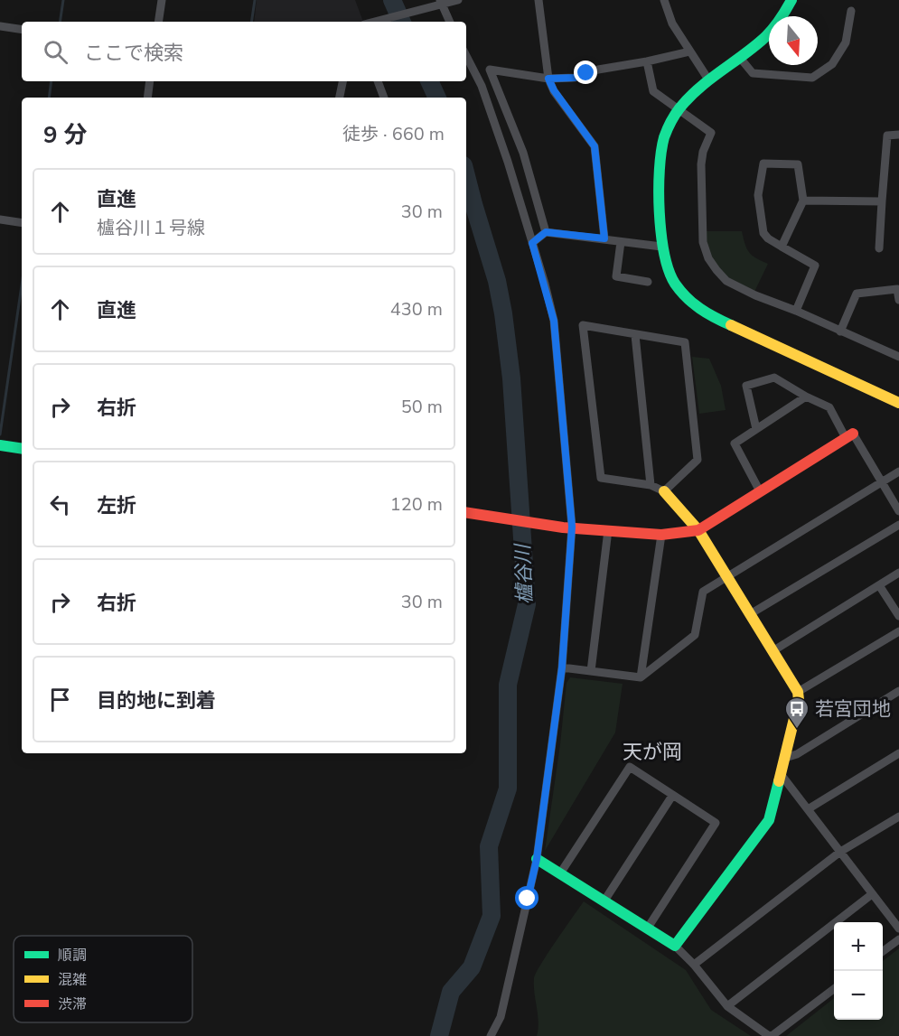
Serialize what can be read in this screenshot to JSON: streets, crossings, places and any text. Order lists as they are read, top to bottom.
{
  "districts": ["天が岡"],
  "water": ["櫨谷川"],
  "places": {
    "bus stop": ["若宮団地"]
  },
  "legend": ["順調", "混雑", "渋滞"],
  "north": "bottom",
  "page": {
    "search": "ここで検索",
    "heading": ["9 分", "徒歩 · 660 m"],
    "list": [
      ["直進", "櫨谷川１号線", "30 m"],
      ["直進", "430 m"],
      ["右折", "50 m"],
      ["左折", "120 m"],
      ["右折", "30 m"],
      "目的地に到着"
    ],
    "map_buttons": ["+", "−"]
  }
}
